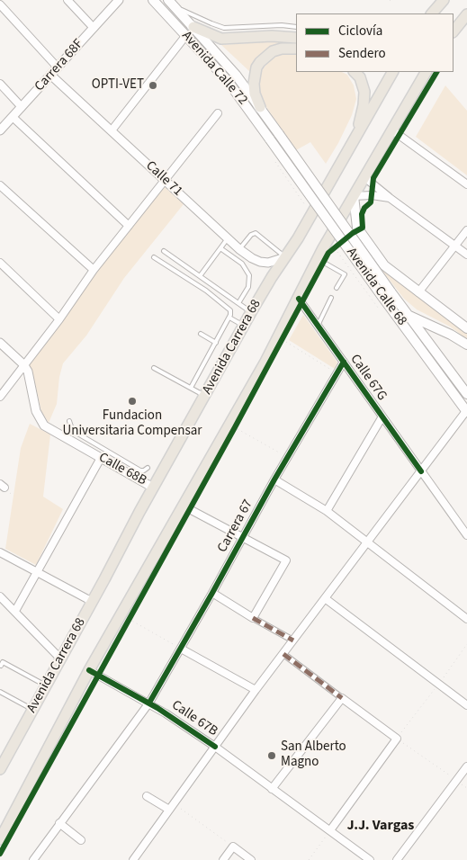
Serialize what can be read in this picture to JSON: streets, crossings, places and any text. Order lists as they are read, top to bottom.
{
  "streets": {
    "main road": ["Avenida Calle 72", "Avenida Calle 68", "Avenida Carrera 68"],
    "street": [
      "Carrera 68F",
      "Calle 71",
      "Calle 67G",
      "Calle 68B",
      "Carrera 67",
      "Calle 67B"
    ]
  },
  "crossings": [
    ["Carrera 68F", "Calle 71"],
    ["Avenida Calle 72", "Avenida Calle 68"],
    ["Calle 71", "Avenida Carrera 68"],
    ["Avenida Carrera 68", "Calle 68B"],
    ["Calle 67G", "Carrera 67"],
    ["Carrera 67", "Calle 67B"]
  ],
  "districts": ["J.J. Vargas"],
  "places": ["OPTI-VET", "Fundacion Universitaria Compensar", "San Alberto Magno"],
  "legend": ["Ciclovía", "Sendero"]
}
